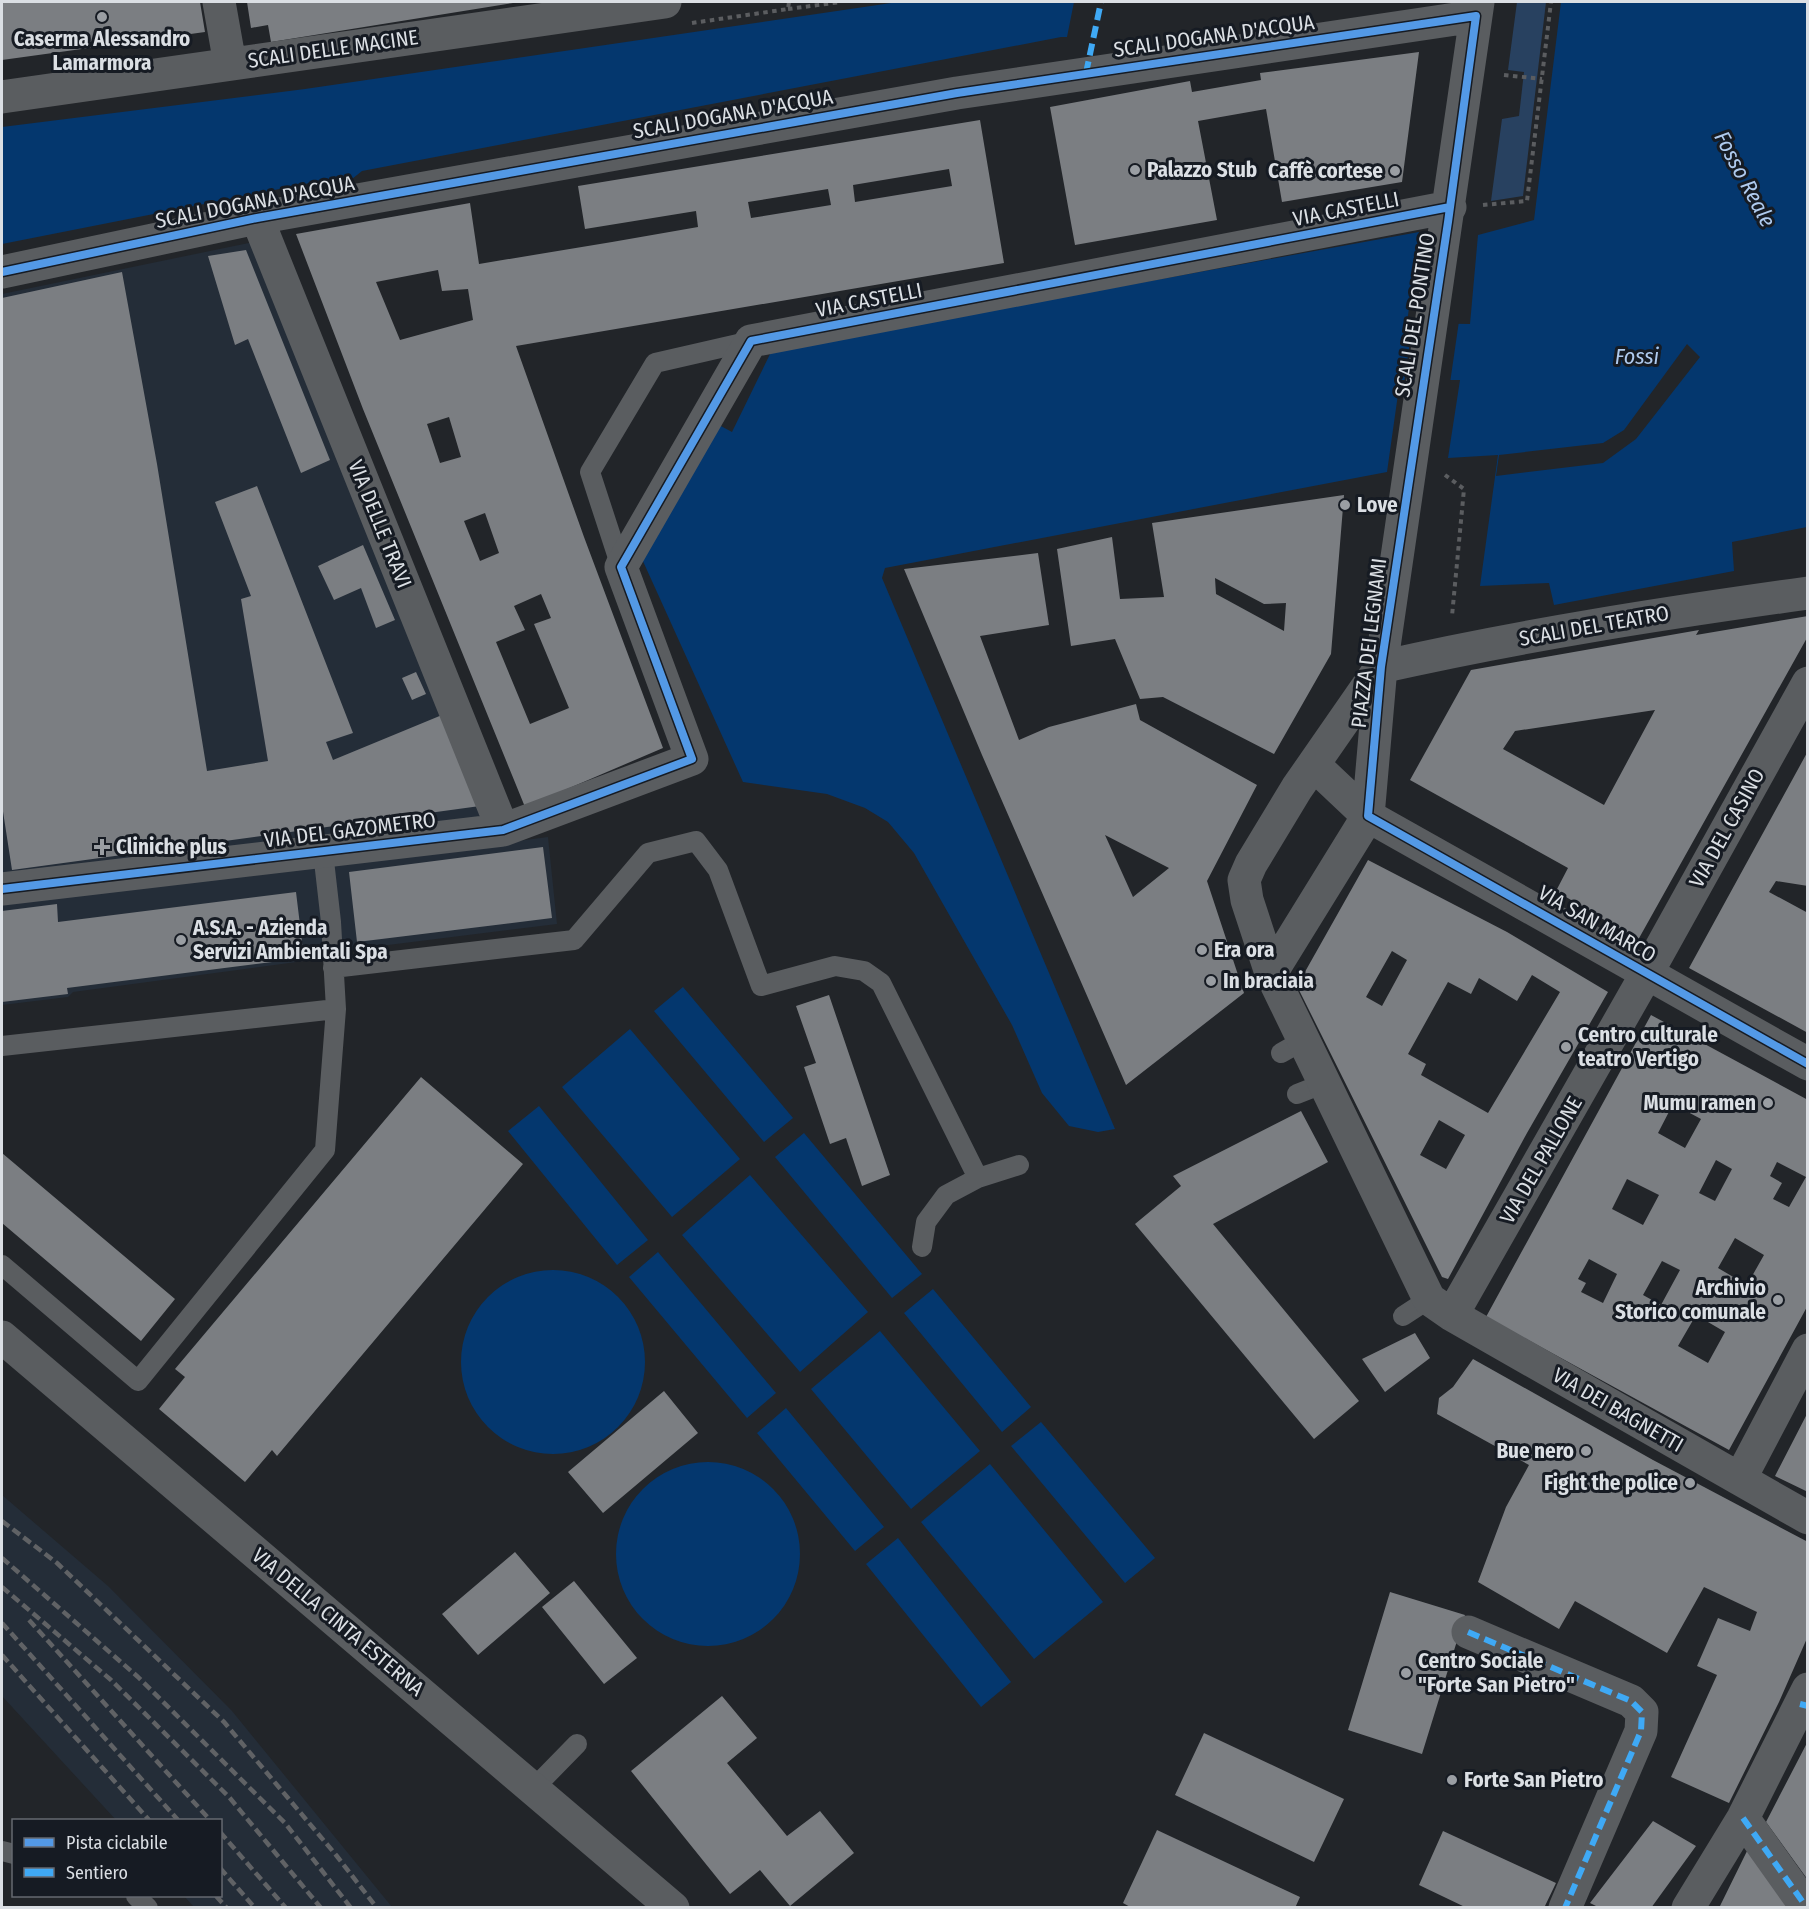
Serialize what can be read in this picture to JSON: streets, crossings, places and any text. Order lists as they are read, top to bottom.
{
  "streets": {
    "street": [
      "SCALI DOGANA D'ACQUA",
      "SCALI DELLE MACINE",
      "VIA CASTELLI",
      "SCALI DEL PONTINO",
      "VIA DELLE TRAVI",
      "SCALI DEL TEATRO",
      "PIAZZA DEI LEGNAMI",
      "VIA DEL CASINO",
      "VIA DEL GAZOMETRO",
      "VIA SAN MARCO",
      "VIA DEL PALLONE",
      "VIA DEI BAGNETTI",
      "VIA DELLA CINTA ESTERNA"
    ]
  },
  "crossings": [
    ["SCALI DOGANA D'ACQUA", "SCALI DEL PONTINO"],
    ["SCALI DOGANA D'ACQUA", "VIA DELLE TRAVI"],
    ["VIA CASTELLI", "SCALI DEL PONTINO"],
    ["SCALI DEL PONTINO", "PIAZZA DEI LEGNAMI"],
    ["VIA DELLE TRAVI", "VIA DEL GAZOMETRO"],
    ["SCALI DEL TEATRO", "PIAZZA DEI LEGNAMI"],
    ["PIAZZA DEI LEGNAMI", "VIA SAN MARCO"],
    ["VIA DEL CASINO", "VIA SAN MARCO"],
    ["VIA DEL CASINO", "VIA DEL PALLONE"],
    ["VIA SAN MARCO", "VIA DEL PALLONE"],
    ["VIA DEL PALLONE", "VIA DEI BAGNETTI"]
  ],
  "water": ["Fosso Reale", "Fossi"],
  "places": {
    "other": [
      "Caserma Alessandro Lamarmora",
      "Palazzo Stub",
      "Caffè cortese",
      "Love",
      "A.S.A. - Azienda Servizi Ambientali Spa",
      "Era ora",
      "In braciaia",
      "Centro culturale teatro Vertigo",
      "Mumu ramen",
      "Archivio Storico comunale",
      "Bue nero",
      "Fight the police",
      "Centro Sociale \"Forte San Pietro\"",
      "Forte San Pietro"
    ],
    "health": ["Cliniche plus"]
  },
  "legend": ["Pista ciclabile", "Sentiero"]
}
